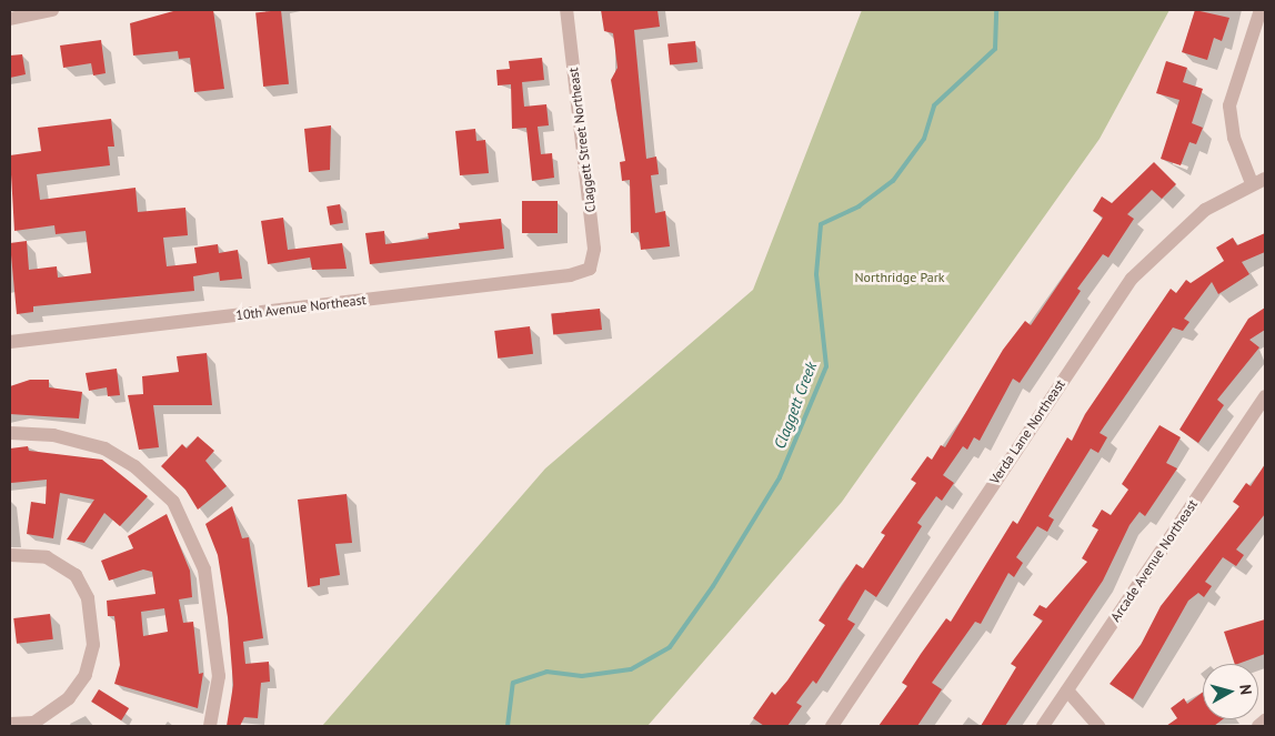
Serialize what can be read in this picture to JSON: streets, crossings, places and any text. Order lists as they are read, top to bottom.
{
  "streets": {
    "street": [
      "Claggett Street Northeast",
      "10th Avenue Northeast",
      "Verda Lane Northeast",
      "Arcade Avenue Northeast"
    ]
  },
  "crossings": [
    ["Claggett Street Northeast", "10th Avenue Northeast"]
  ],
  "water": ["Claggett Creek"],
  "parks": ["Northridge Park"],
  "north": "right"
}
